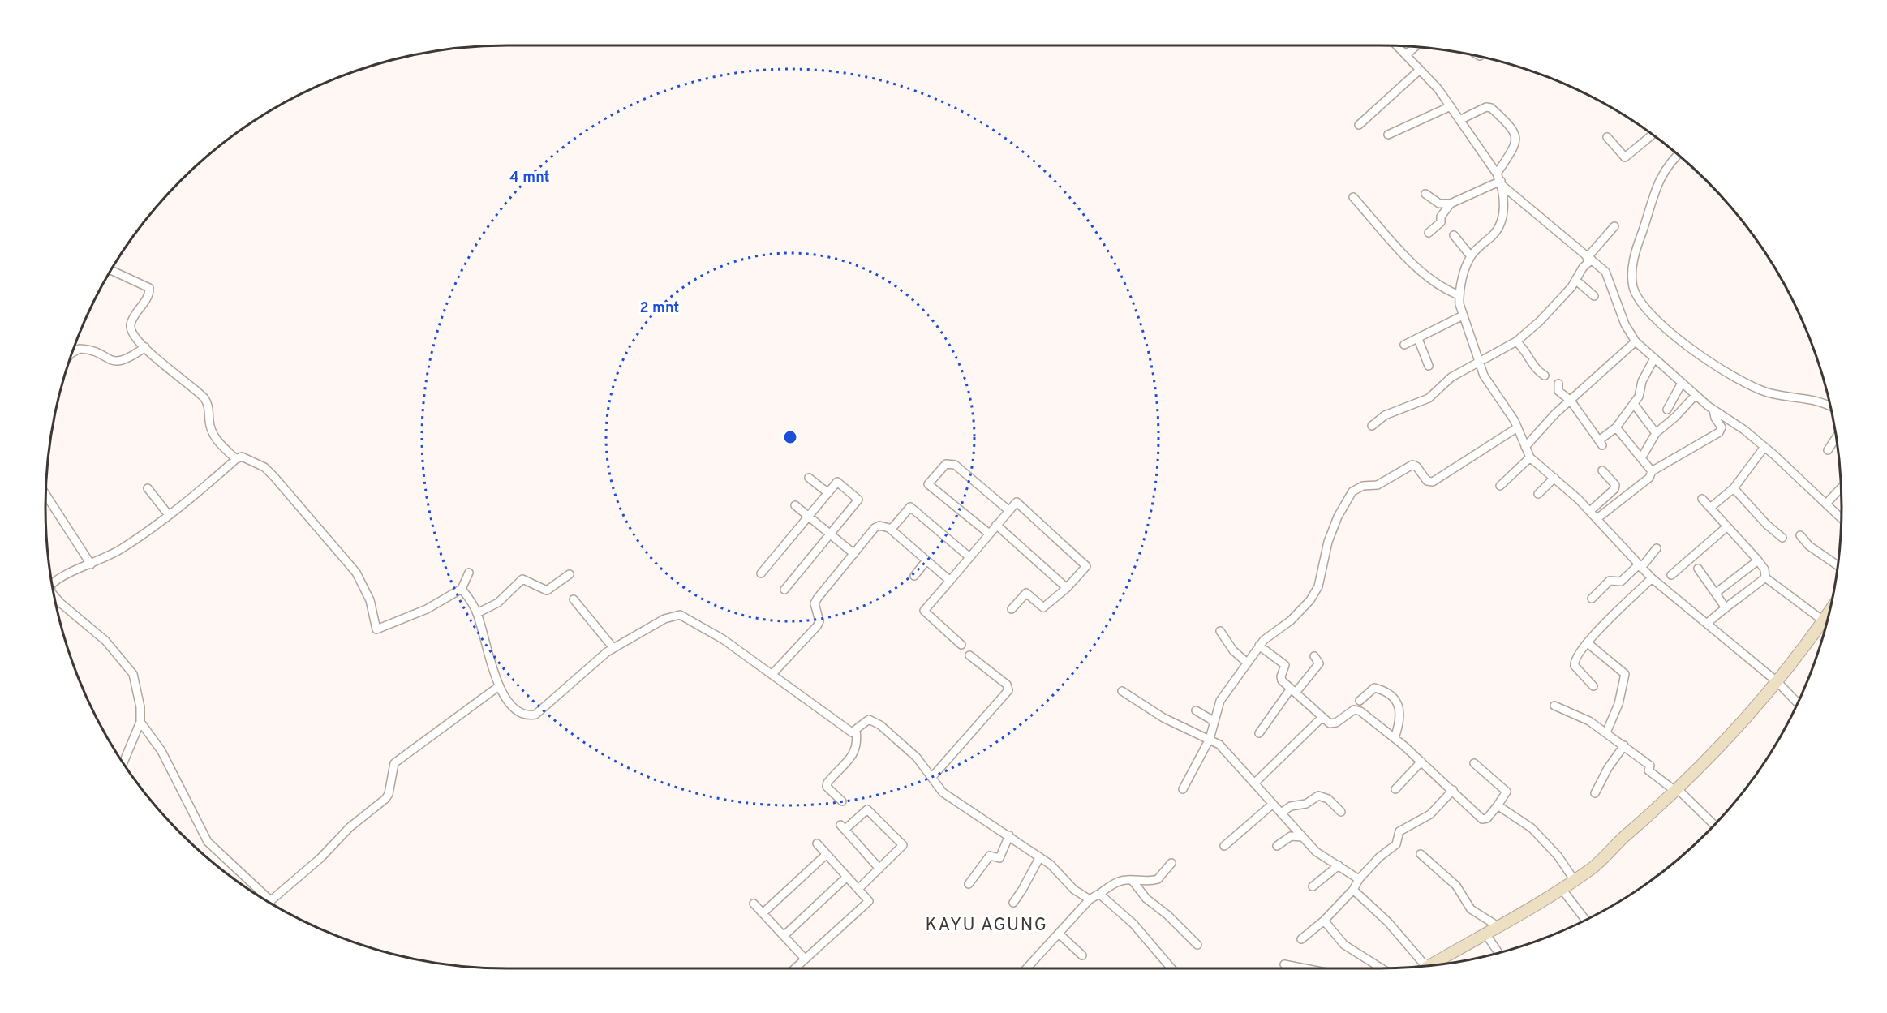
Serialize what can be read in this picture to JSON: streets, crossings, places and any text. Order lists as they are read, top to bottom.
{
  "districts": ["KAYU AGUNG"],
  "rings": ["4 mnt", "2 mnt"]
}
